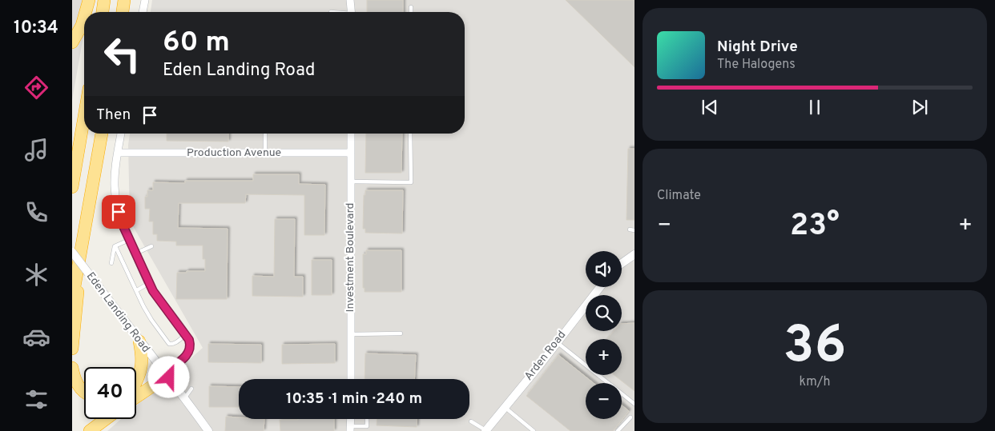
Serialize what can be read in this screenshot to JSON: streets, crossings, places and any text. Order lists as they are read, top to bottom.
{
  "streets": {
    "street": [
      "Production Avenue",
      "Investment Boulevard",
      "Eden Landing Road",
      "Arden Road"
    ]
  },
  "crossings": [
    ["Production Avenue", "Investment Boulevard"]
  ],
  "page": {
    "tabs": "10:34",
    "turn": ["60 m", "Eden Landing Road"],
    "song": ["Night Drive", "The Halogens"],
    "then": "Then",
    "tile": [
      "Climate",
      ["36", "km/h"]
    ],
    "heat": ["−", "23°", "+"],
    "map_buttons": ["+", "−"],
    "limit": "40",
    "trip": "10:35 · 1 min · 240 m"
  }
}
